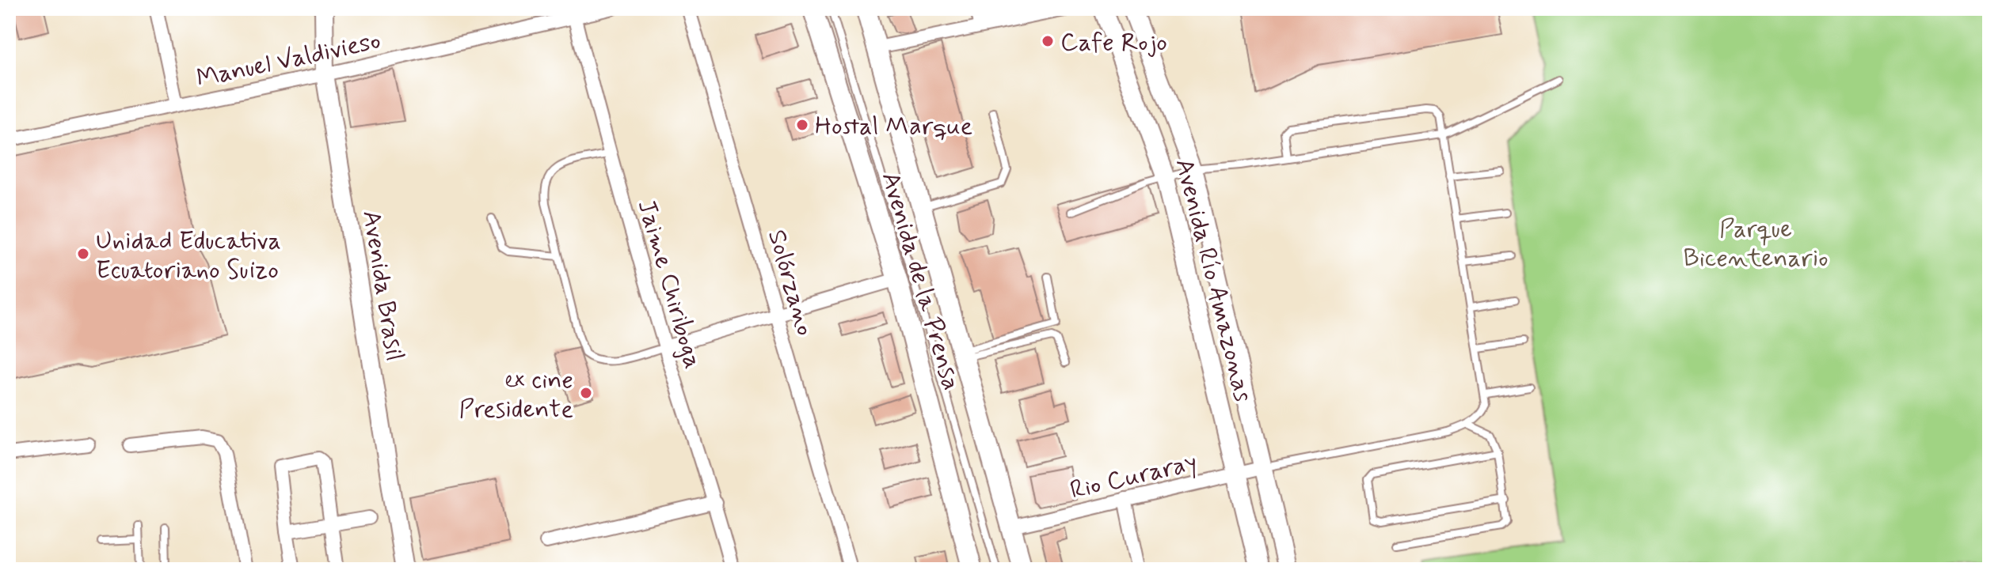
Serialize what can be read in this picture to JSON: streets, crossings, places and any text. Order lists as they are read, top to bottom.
{
  "streets": {
    "main road": ["Avenida Río Amazonas", "Avenida de la Prensa", "Avenida Brasil"],
    "street": [
      "Manuel Valdivieso",
      "Solórzano",
      "Jaime Chiriboga",
      "Rio Curaray"
    ]
  },
  "crossings": [
    ["Manuel Valdivieso", "Jaime Chiriboga"],
    ["Manuel Valdivieso", "Avenida Brasil"],
    ["Avenida Río Amazonas", "Rio Curaray"],
    ["Avenida de la Prensa", "Rio Curaray"]
  ],
  "parks": ["Parque Bicentenario"],
  "places": [
    "Cafe Rojo",
    "Hostal Marque",
    "Unidad Educativa Ecuatoriano Suizo",
    "ex cine Presidente"
  ]
}
